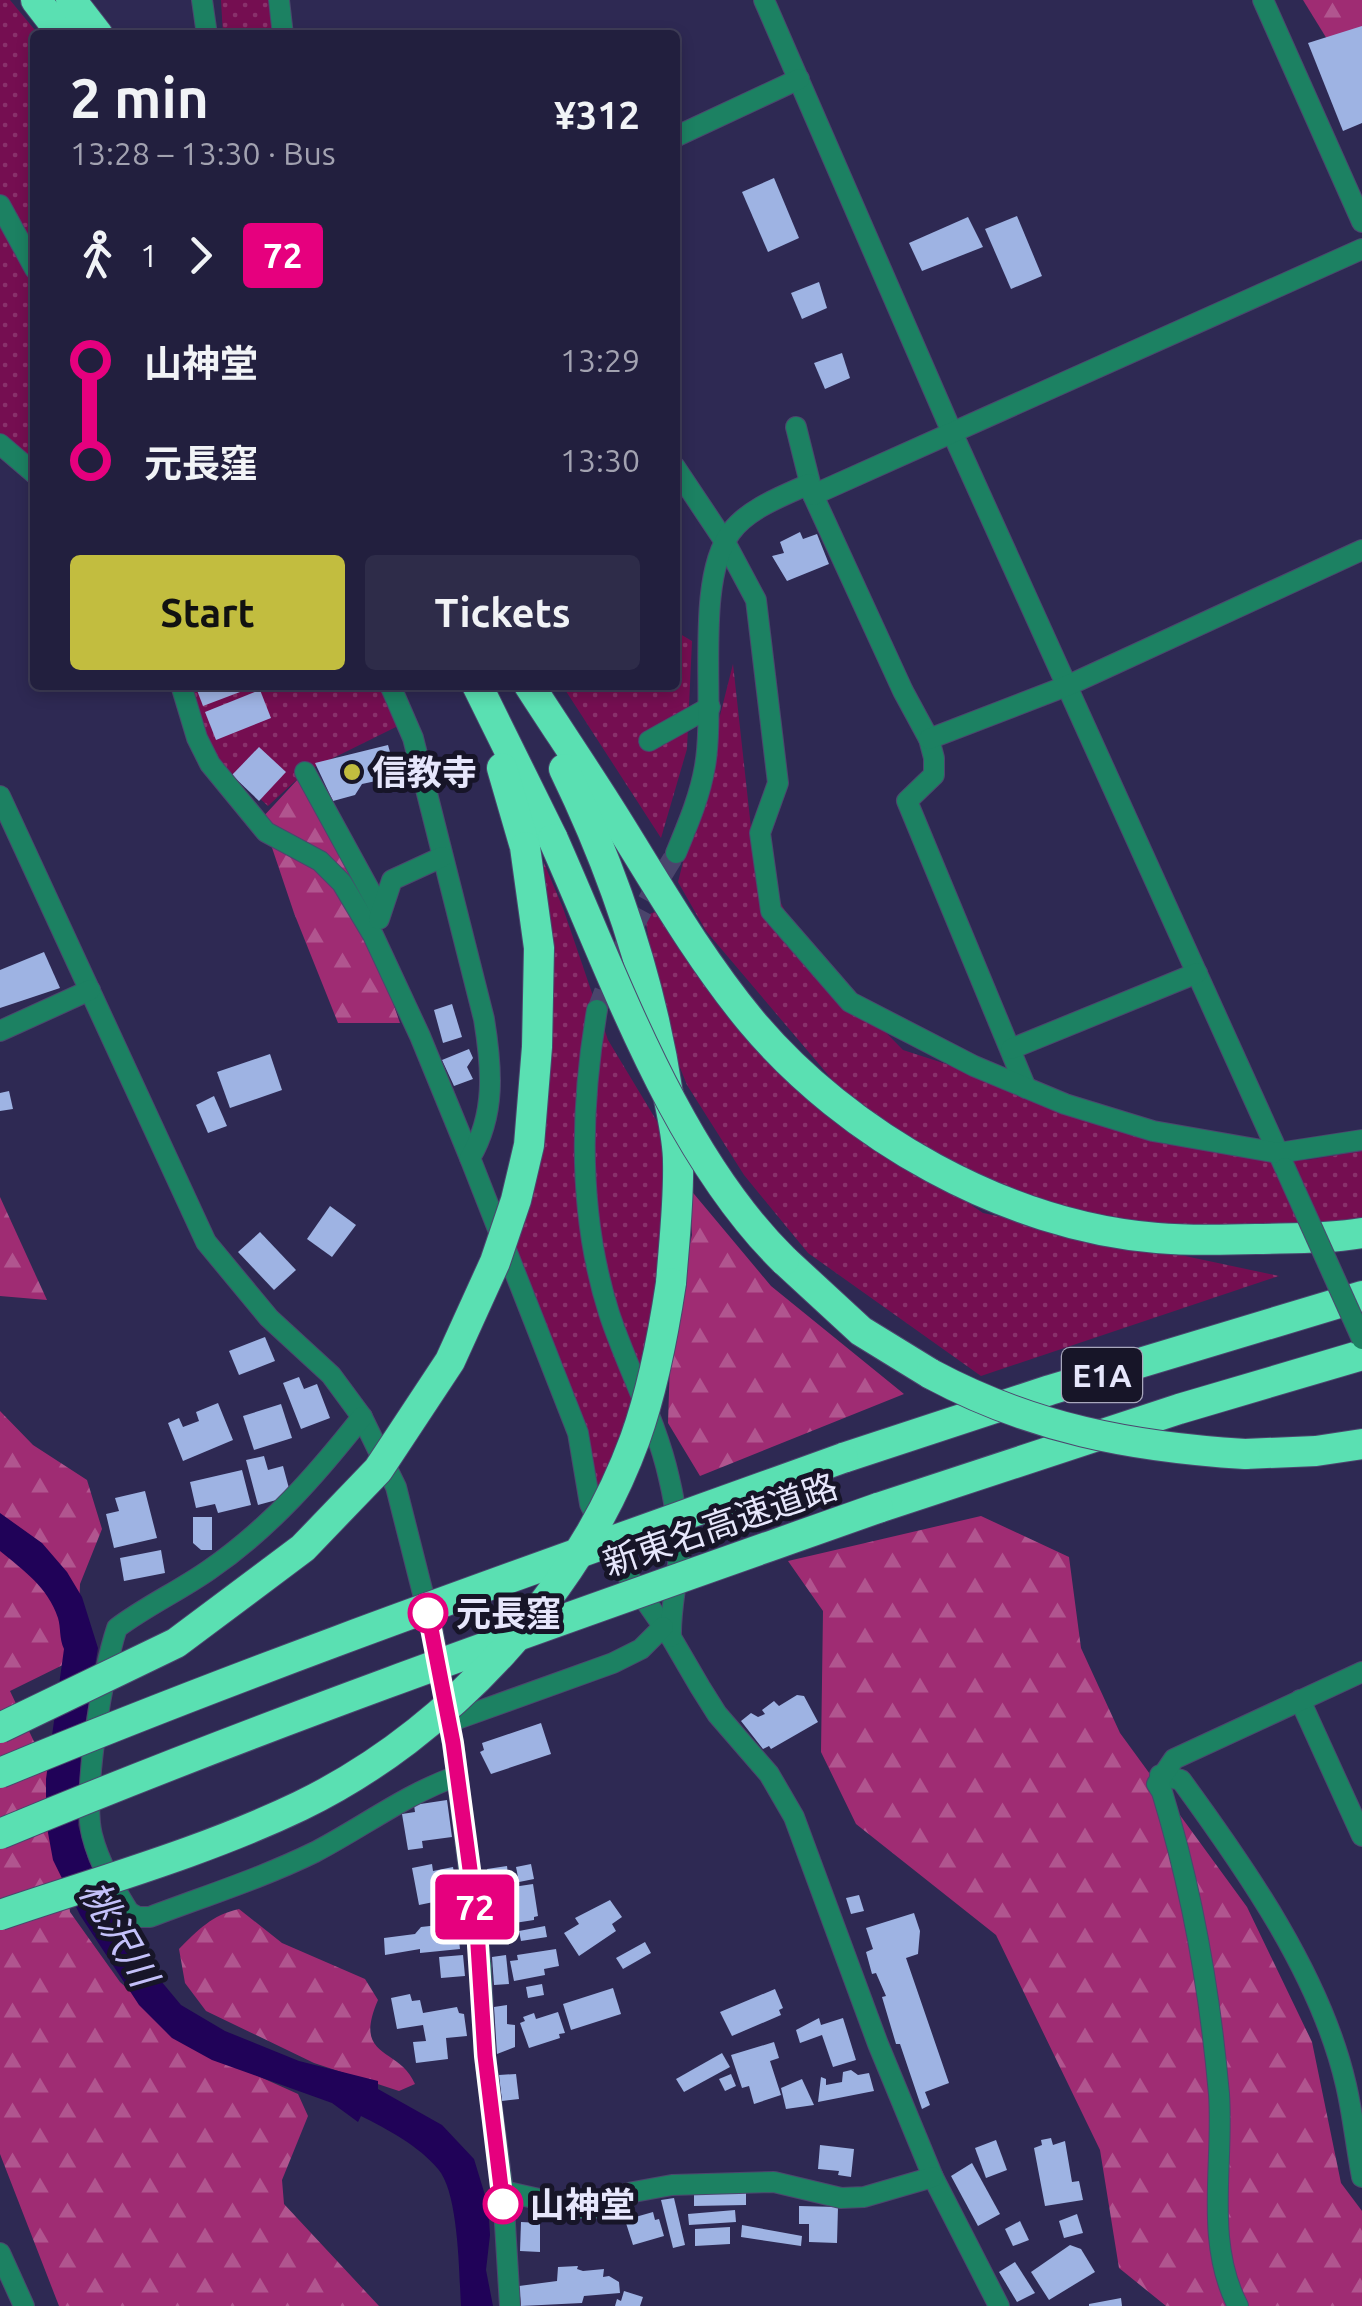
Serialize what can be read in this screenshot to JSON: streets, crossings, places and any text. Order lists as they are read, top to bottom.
{
  "streets": {
    "highway": ["E1A", "新東名高速道路"]
  },
  "water": ["桃沢川"],
  "places": ["信教寺", "元長窪", "山神堂"],
  "lines": ["bus line 72"],
  "page": {
    "on_map": "72",
    "heading": ["2 min", "13:28 – 13:30 · Bus", "¥312"],
    "legs": ["1", "72"],
    "list": [
      {
        "name": "山神堂",
        "value": "13:29"
      },
      {
        "name": "元長窪",
        "value": "13:30"
      }
    ],
    "buttons": ["Start", "Tickets"]
  }
}
